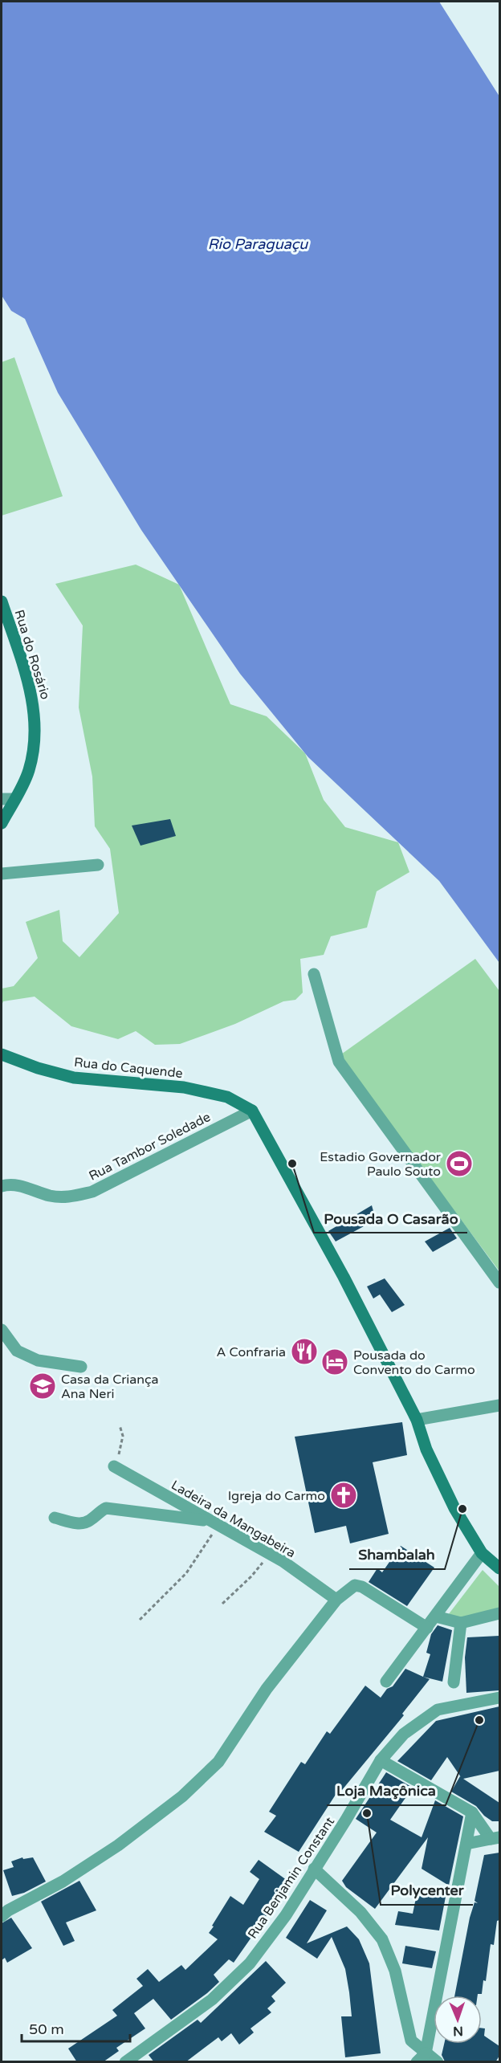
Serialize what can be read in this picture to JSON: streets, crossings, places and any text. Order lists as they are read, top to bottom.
{
  "streets": {
    "street": [
      "Rua do Rosário",
      "Rua do Caquende",
      "Rua Tambor Soledade",
      "Ladeira da Mangabeira",
      "Rua Benjamin Constant"
    ]
  },
  "crossings": [
    ["Rua do Caquende", "Rua Tambor Soledade"]
  ],
  "water": ["Rio Paraguaçu"],
  "places": {
    "other": [
      "Pousada O Casarão",
      "Shambalah",
      "Loja Maçônica",
      "Polycenter"
    ],
    "sports": ["Estadio Governador Paulo Souto"],
    "restaurant": ["A Confraria"],
    "hotel": ["Pousada do Convento do Carmo"],
    "school or university": ["Casa da Criança Ana Neri"],
    "church": ["Igreja do Carmo"]
  },
  "scale_bar": "50 m",
  "north": "bottom"
}
